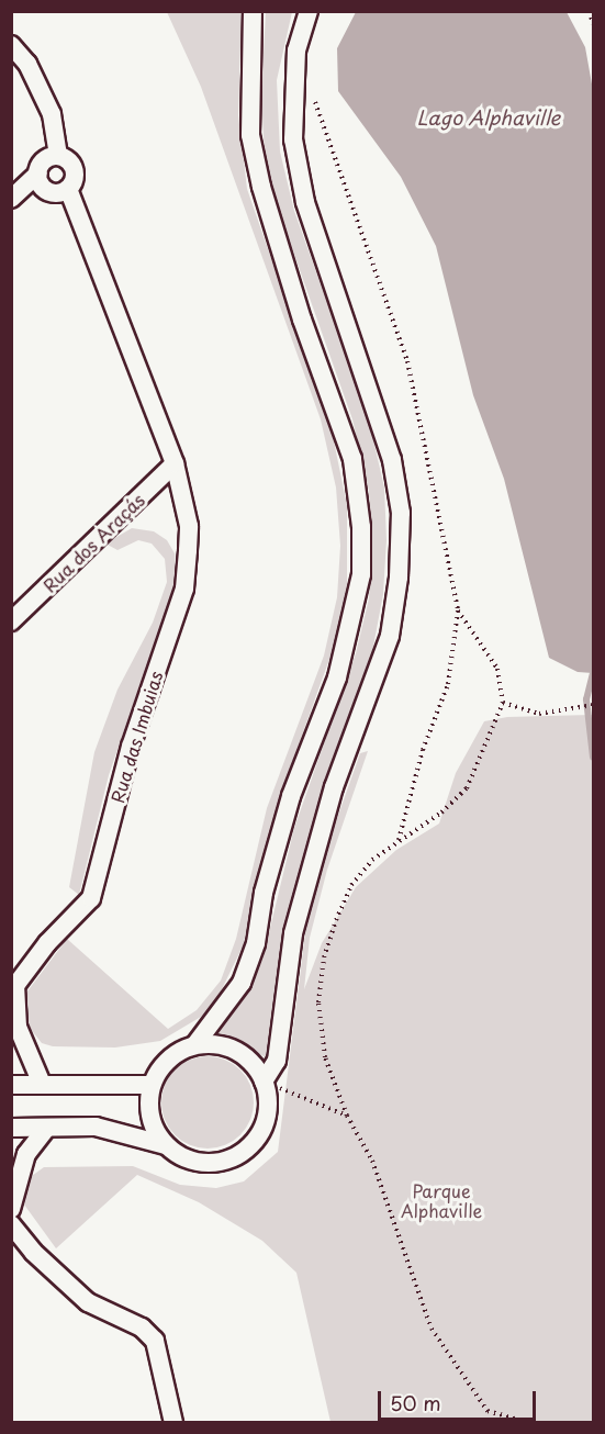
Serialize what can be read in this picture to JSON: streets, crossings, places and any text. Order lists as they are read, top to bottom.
{
  "streets": {
    "street": ["Rua dos Araçás", "Rua das Imbuias"]
  },
  "crossings": [
    ["Rua dos Araçás", "Rua das Imbuias"]
  ],
  "water": ["Lago Alphaville"],
  "parks": ["Parque Alphaville"],
  "scale_bar": "50 m"
}
